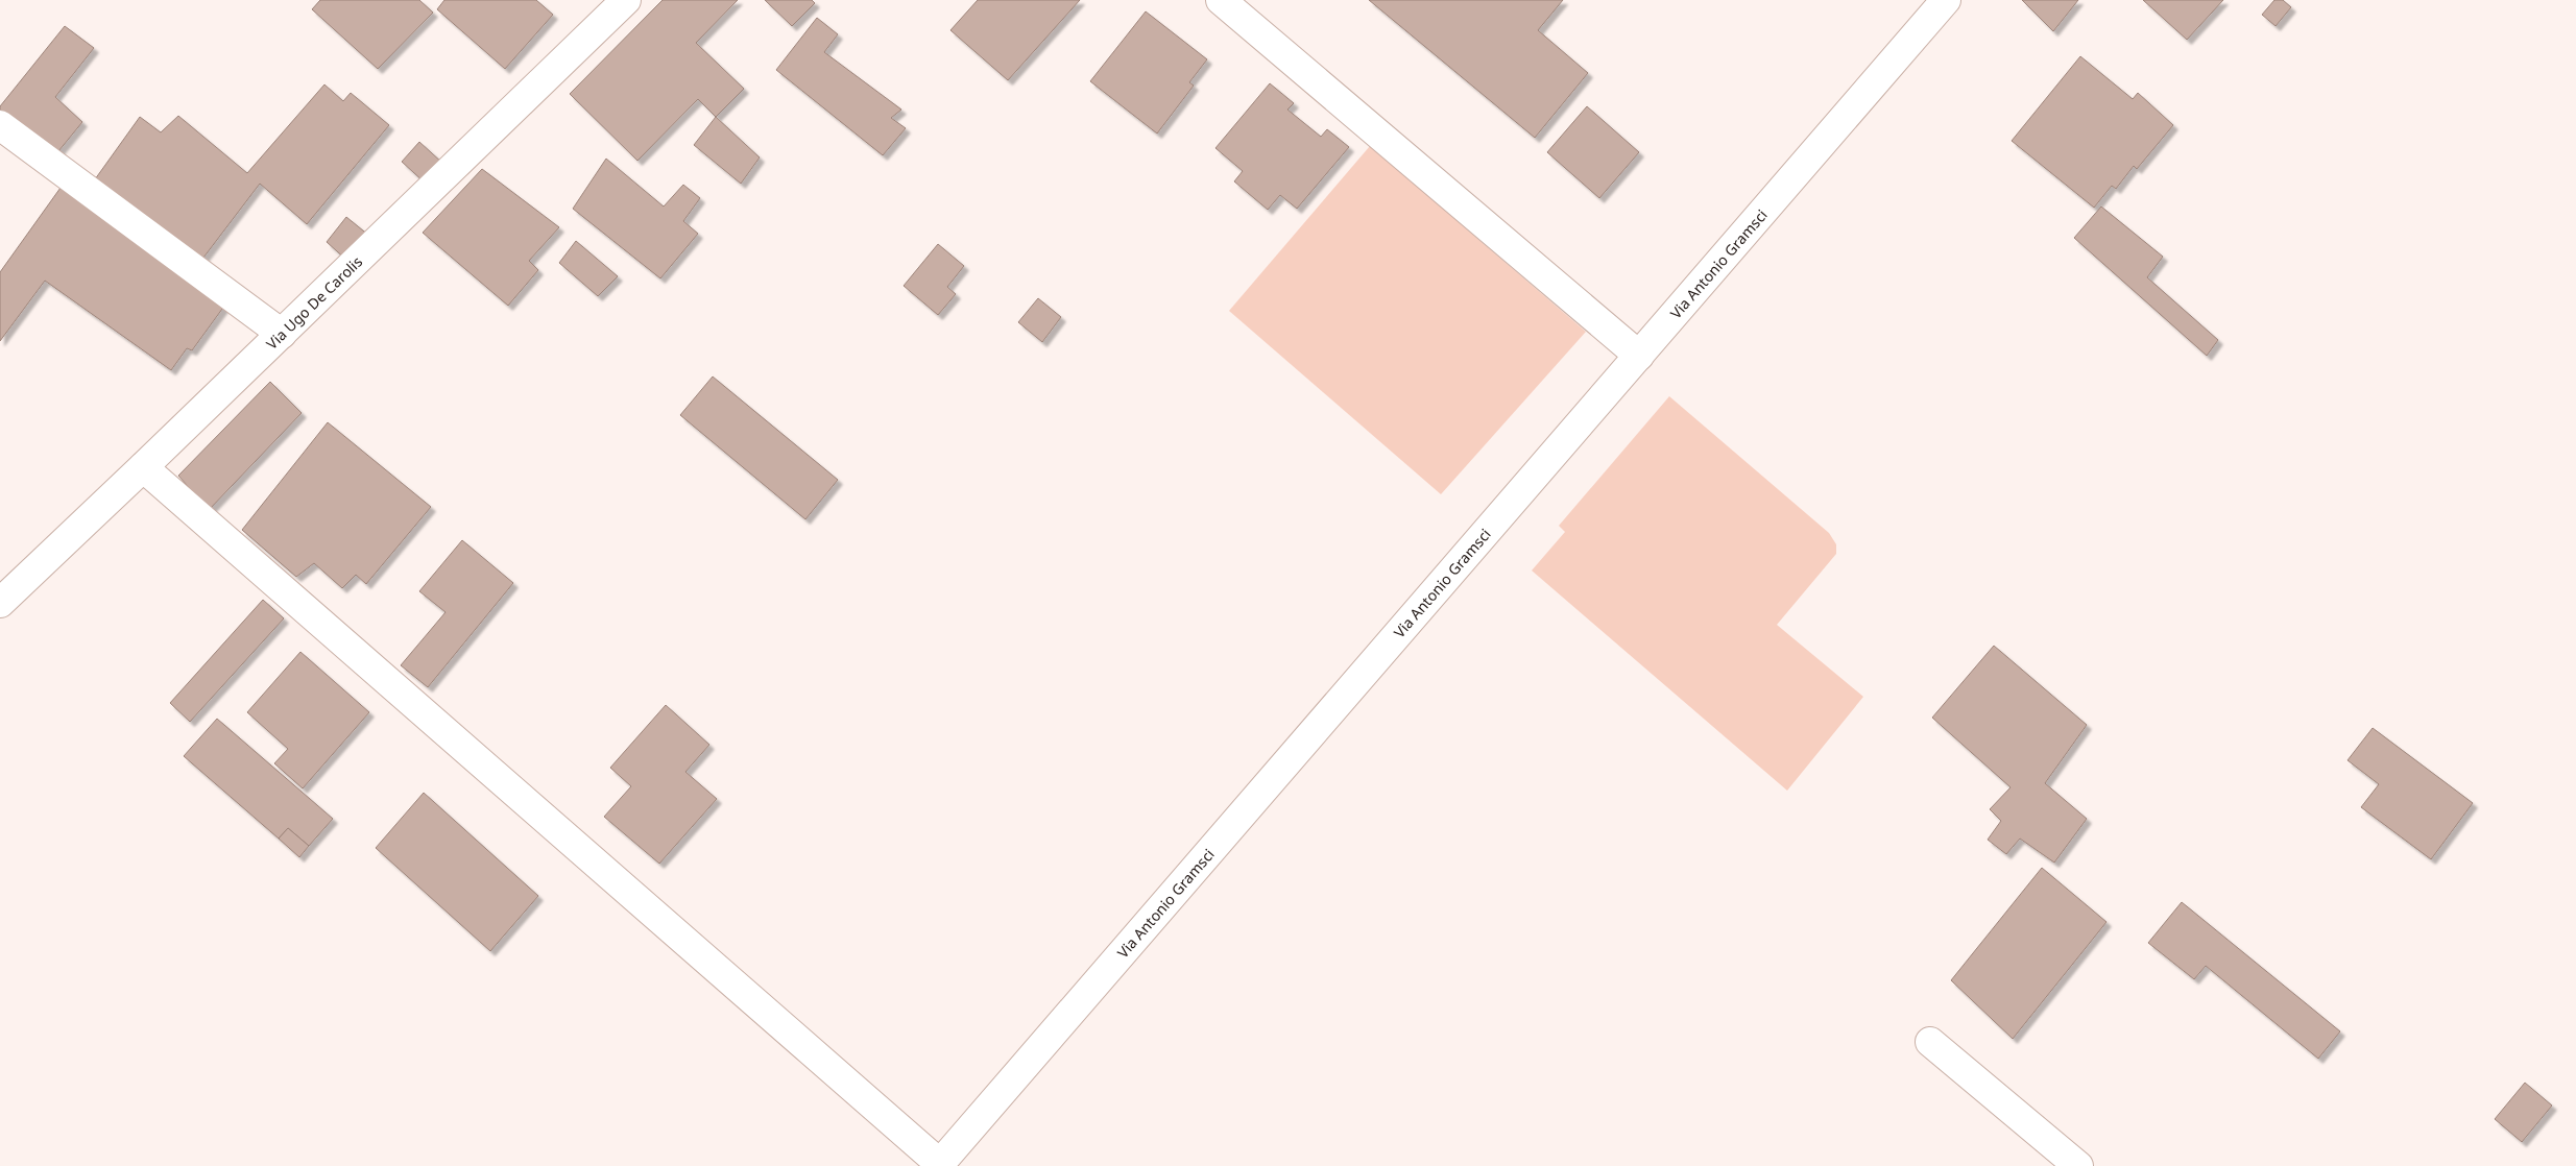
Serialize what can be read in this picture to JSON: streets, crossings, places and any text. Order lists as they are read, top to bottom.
{
  "streets": {
    "street": ["Via Antonio Gramsci", "Via Ugo De Carolis"]
  }
}
